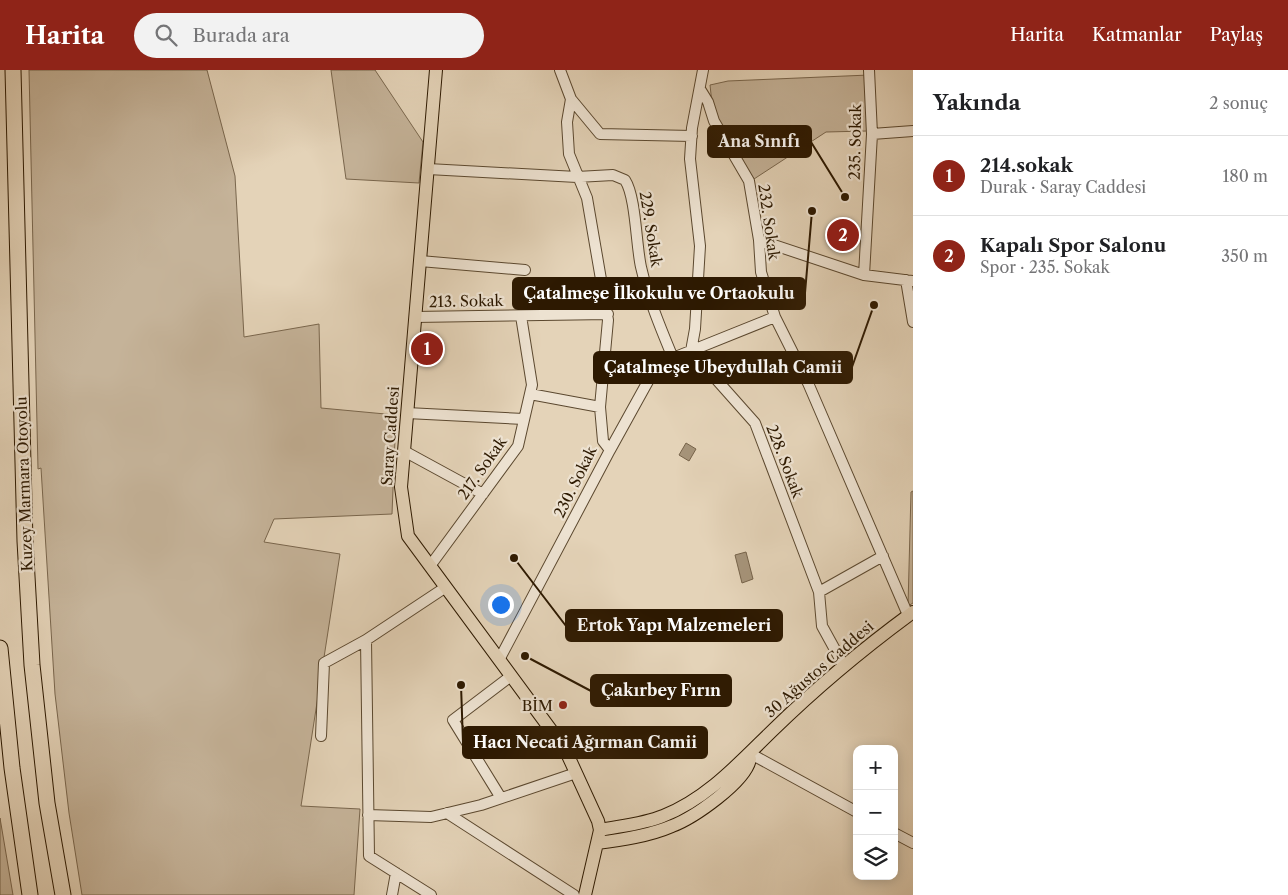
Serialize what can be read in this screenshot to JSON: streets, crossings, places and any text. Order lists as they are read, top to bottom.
{
  "streets": {
    "highway": ["Kuzey Marmara Otoyolu"],
    "main road": ["Saray Caddesi", "30 Ağustos Caddesi"],
    "street": [
      "235. Sokak",
      "232. Sokak",
      "229. Sokak",
      "213. Sokak",
      "228. Sokak",
      "217. Sokak",
      "230. Sokak"
    ]
  },
  "crossings": [
    ["232. Sokak", "30 Ağustos Caddesi"],
    ["229. Sokak", "Saray Caddesi"],
    ["229. Sokak", "230. Sokak"],
    ["213. Sokak", "Saray Caddesi"],
    ["213. Sokak", "217. Sokak"],
    ["213. Sokak", "230. Sokak"],
    ["Saray Caddesi", "217. Sokak"],
    ["Saray Caddesi", "230. Sokak"],
    ["Saray Caddesi", "30 Ağustos Caddesi"],
    ["228. Sokak", "30 Ağustos Caddesi"]
  ],
  "places": [
    "Ana Sınıfı",
    "Çatalmeşe İlkokulu ve Ortaokulu",
    "Çatalmeşe Ubeydullah Camii",
    "Ertok Yapı Malzemeleri",
    "Çakırbey Fırın",
    "Hacı Necati Ağırman Camii",
    "BİM"
  ],
  "page": {
    "header": "Harita",
    "search": "Burada ara",
    "nav": ["Harita", "Katmanlar", "Paylaş"],
    "heading": ["Yakında", "2 sonuç"],
    "list": [
      {
        "mark": "1",
        "name": "214.sokak",
        "note": "Durak · Saray Caddesi",
        "value": "180 m"
      },
      {
        "mark": "2",
        "name": "Kapalı Spor Salonu",
        "note": "Spor · 235. Sokak",
        "value": "350 m"
      }
    ],
    "pins": ["2", "1"],
    "map_buttons": ["+", "−"]
  }
}
